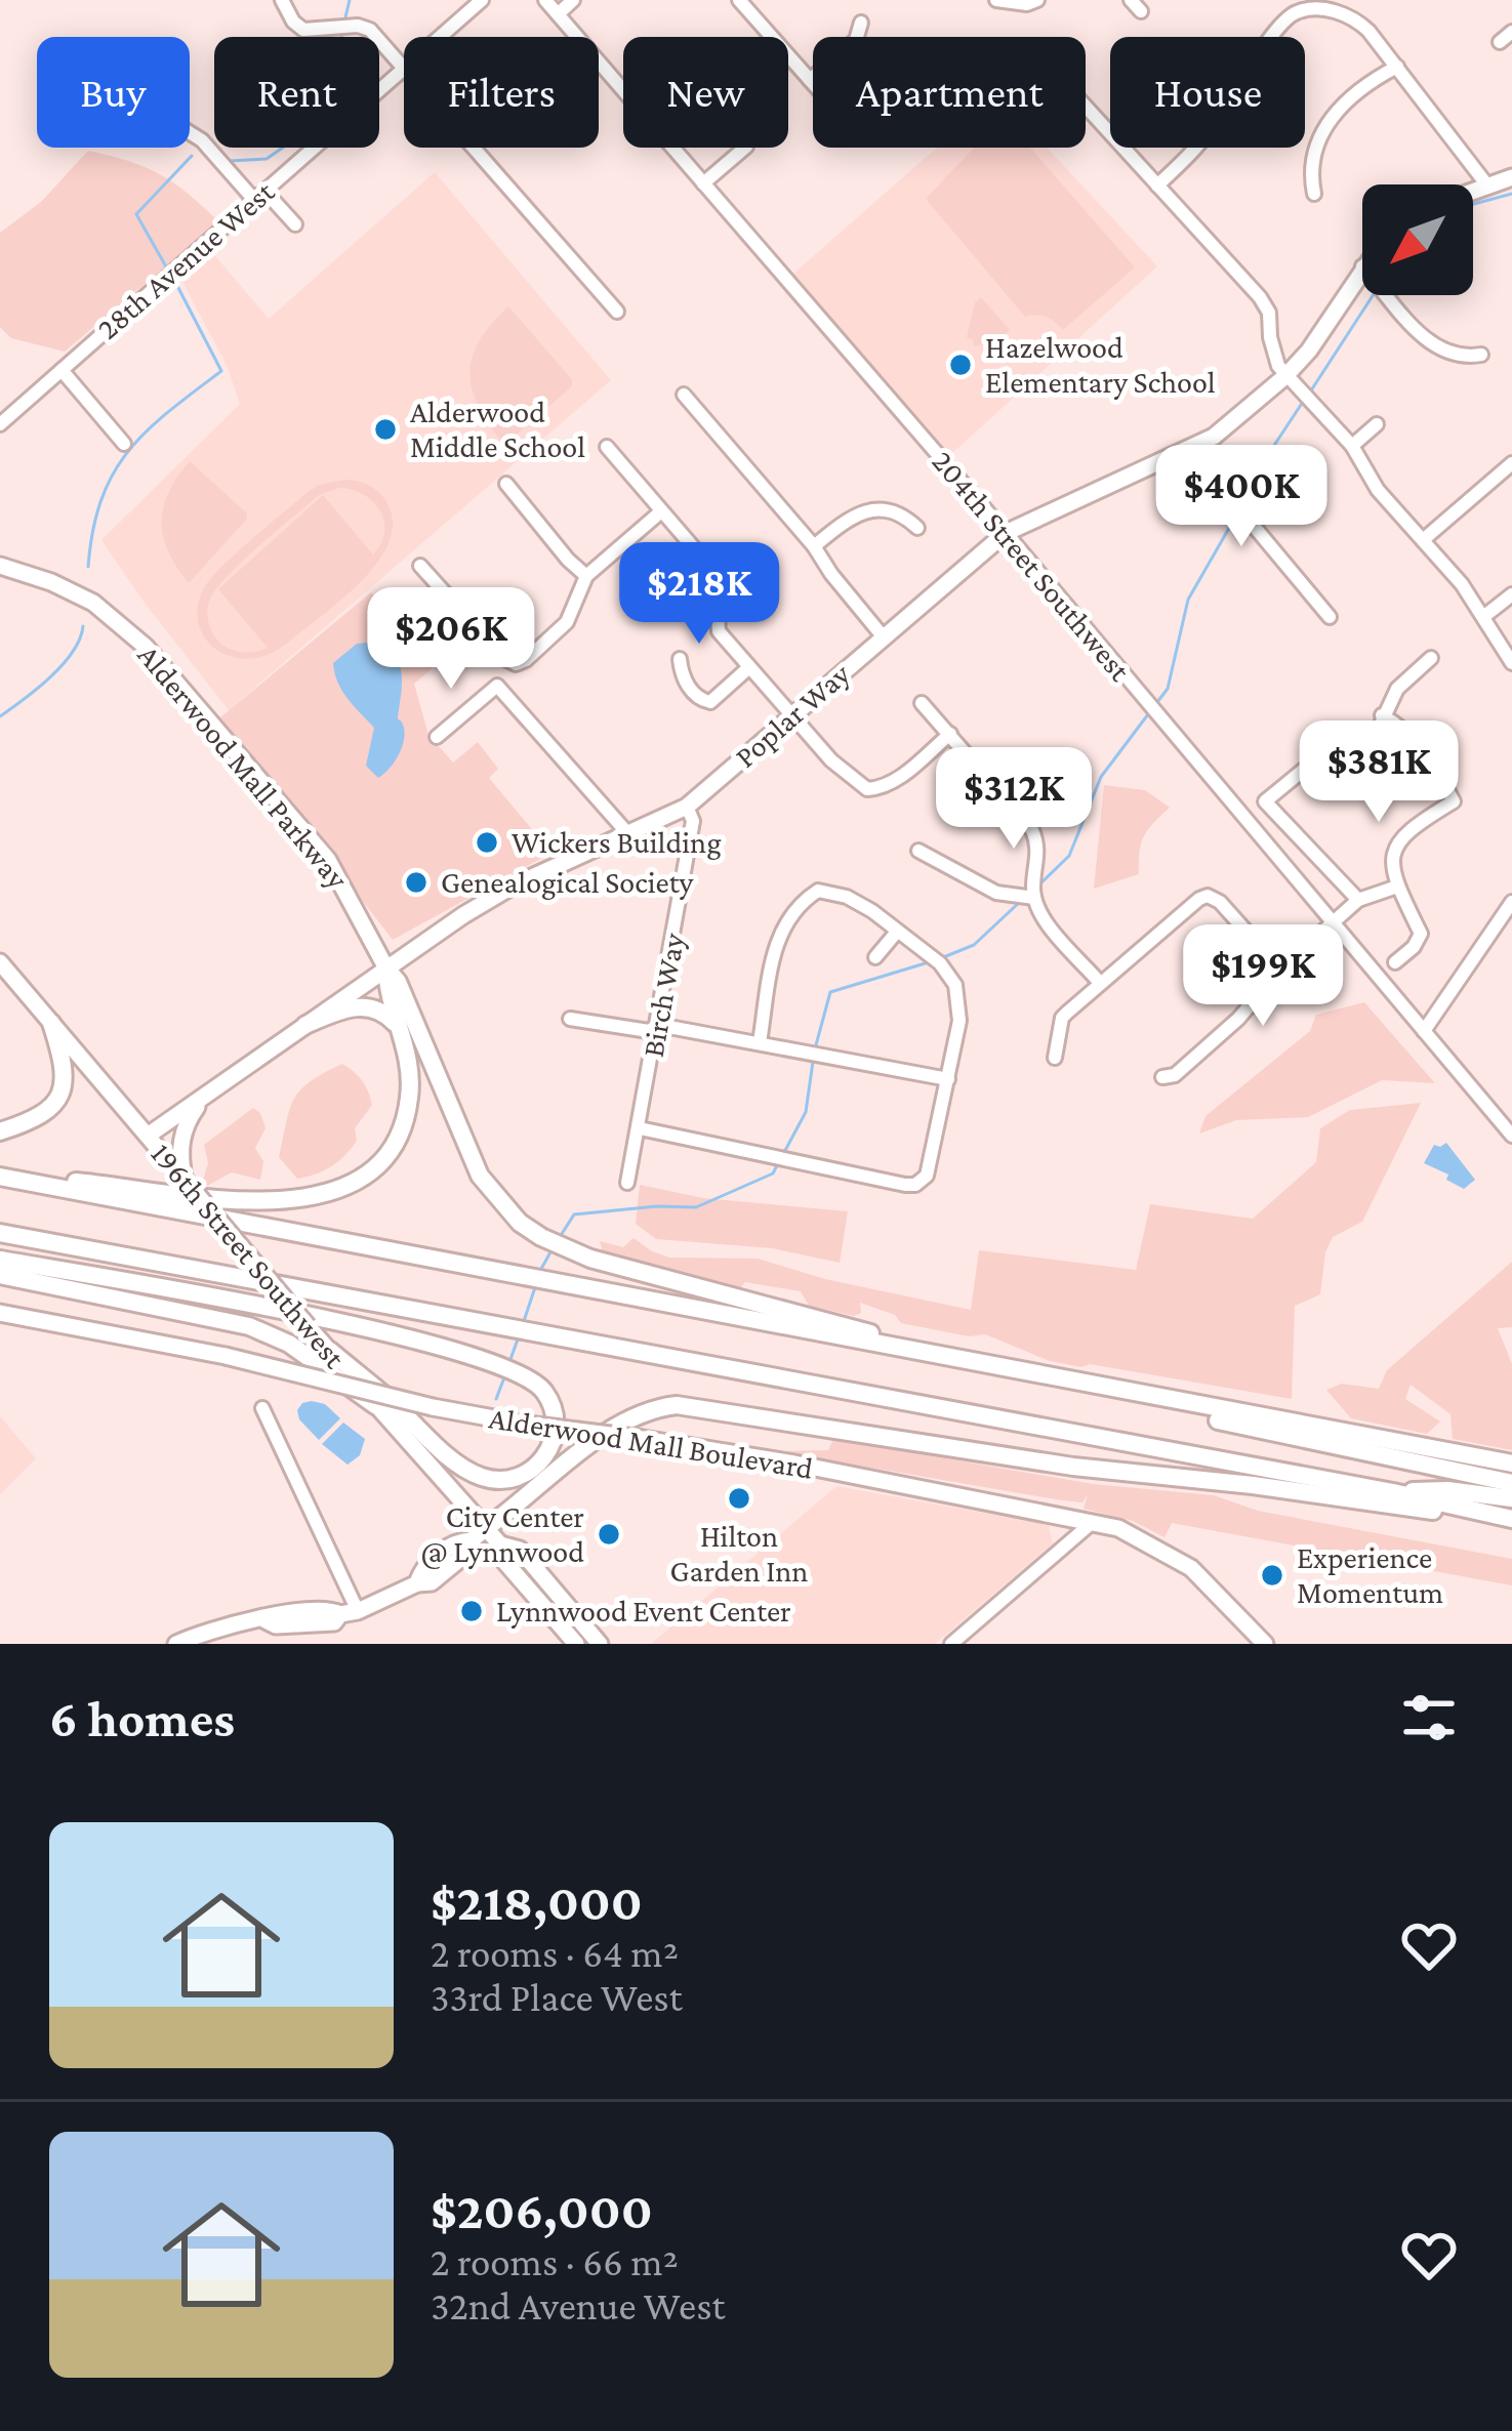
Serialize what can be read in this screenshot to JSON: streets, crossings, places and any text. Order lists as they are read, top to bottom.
{
  "streets": {
    "main road": [
      "Poplar Way",
      "Alderwood Mall Parkway",
      "196th Street Southwest",
      "Alderwood Mall Boulevard"
    ],
    "street": ["28th Avenue West", "204th Street Southwest", "Birch Way"]
  },
  "crossings": [
    ["204th Street Southwest", "Poplar Way"],
    ["Poplar Way", "Alderwood Mall Parkway"],
    ["Poplar Way", "Birch Way"],
    ["Poplar Way", "196th Street Southwest"]
  ],
  "places": [
    "Hazelwood Elementary School",
    "Alderwood Middle School",
    "Wickers Building",
    "Genealogical Society",
    "Hilton Garden Inn",
    "City Center @ Lynnwood",
    "Experience Momentum",
    "Lynnwood Event Center"
  ],
  "north": "bottom left",
  "page": {
    "chip": [
      "Buy",
      "Rent",
      "Filters",
      "New",
      "Apartment",
      "House"
    ],
    "price": [
      "$400K",
      "$218K",
      "$206K",
      "$381K",
      "$312K",
      "$199K"
    ],
    "heading": "6 homes",
    "list": [
      {
        "name": "$218,000",
        "note": "2 rooms · 64 m² · 33rd Place West"
      },
      {
        "name": "$206,000",
        "note": "2 rooms · 66 m² · 32nd Avenue West"
      }
    ]
  }
}
